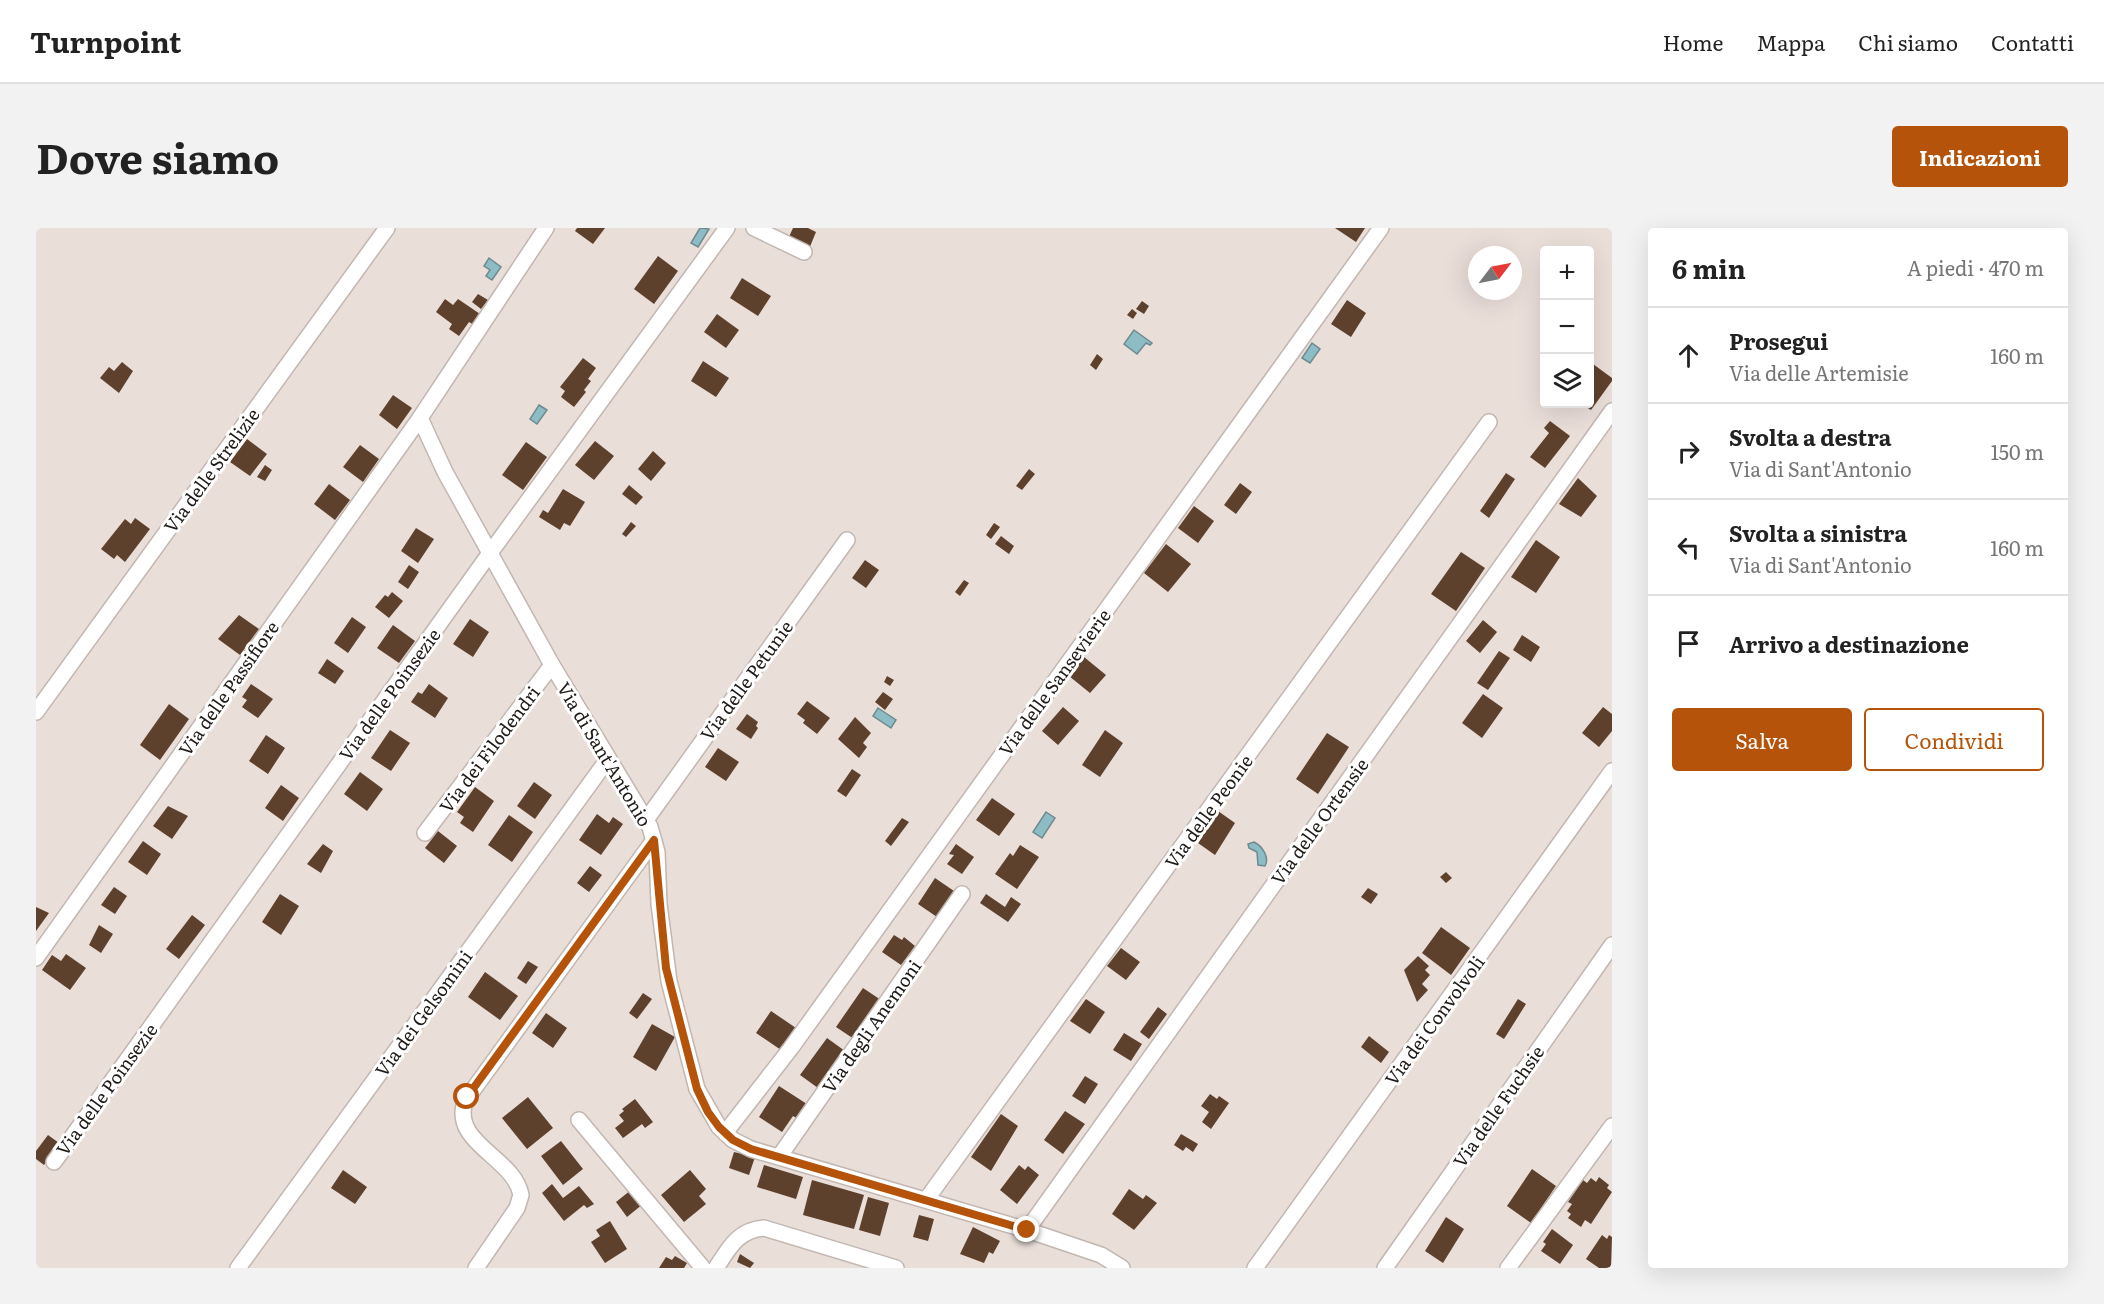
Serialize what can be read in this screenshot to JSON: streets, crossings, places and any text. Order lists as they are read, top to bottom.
{
  "streets": {
    "street": [
      "Via delle Strelizie",
      "Via delle Petunie",
      "Via delle Sansevierie",
      "Via delle Passifiore",
      "Via delle Poinsezie",
      "Via dei Filodendri",
      "Via di Sant'Antonio",
      "Via delle Peonie",
      "Via delle Ortensie",
      "Via dei Gelsomini",
      "Via dei Convolvoli",
      "Via degli Anemoni",
      "Via delle Fuchsie"
    ]
  },
  "crossings": [
    ["Via delle Petunie", "Via di Sant'Antonio"],
    ["Via delle Sansevierie", "Via di Sant'Antonio"],
    ["Via delle Passifiore", "Via di Sant'Antonio"],
    ["Via delle Poinsezie", "Via di Sant'Antonio"],
    ["Via dei Filodendri", "Via di Sant'Antonio"],
    ["Via di Sant'Antonio", "Via delle Peonie"],
    ["Via di Sant'Antonio", "Via delle Ortensie"],
    ["Via di Sant'Antonio", "Via dei Gelsomini"],
    ["Via di Sant'Antonio", "Via degli Anemoni"]
  ],
  "north": "top right",
  "page": {
    "header": "Turnpoint",
    "nav": [
      "Home",
      "Mappa",
      "Chi siamo",
      "Contatti"
    ],
    "title": "Dove siamo",
    "buttons": [
      "Indicazioni",
      ["Salva", "Condividi"]
    ],
    "heading": ["6 min", "A piedi · 470 m"],
    "map_buttons": ["+", "−"],
    "list": [
      ["Prosegui", "Via delle Artemisie", "160 m"],
      ["Svolta a destra", "Via di Sant'Antonio", "150 m"],
      ["Svolta a sinistra", "Via di Sant'Antonio", "160 m"],
      "Arrivo a destinazione"
    ]
  }
}
